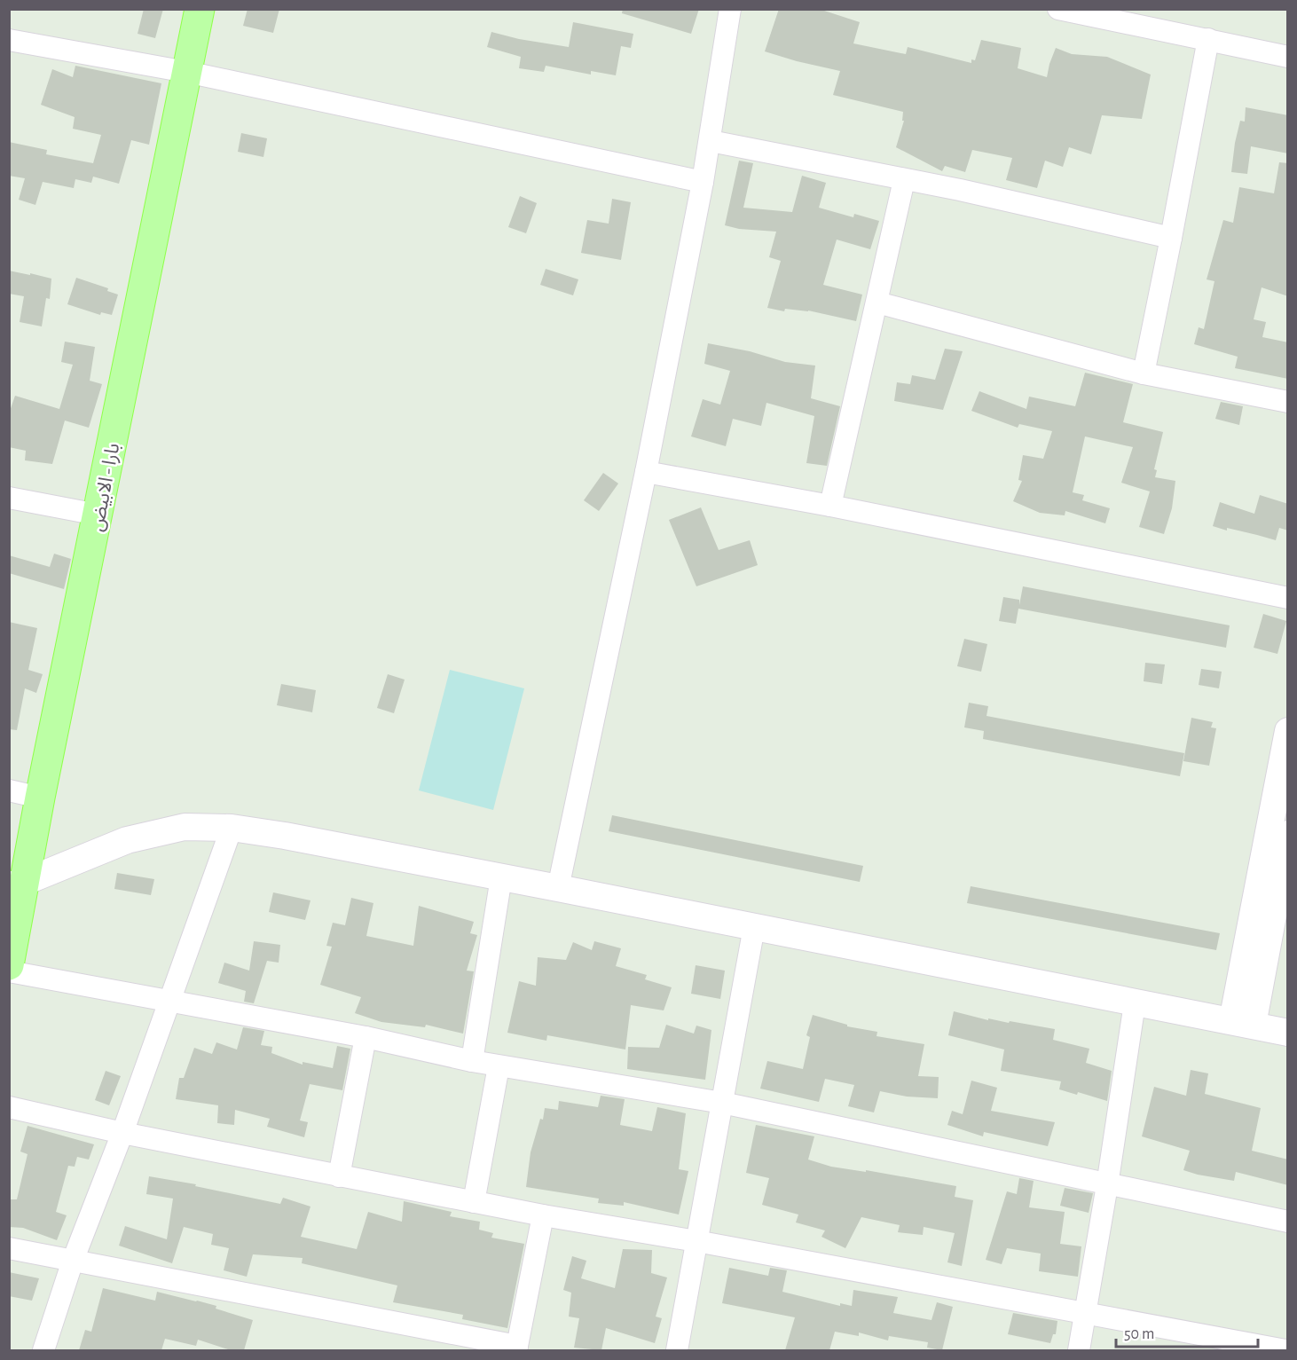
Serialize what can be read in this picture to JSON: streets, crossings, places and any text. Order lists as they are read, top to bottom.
{
  "streets": {
    "main road": ["بارا - الابيض"]
  },
  "scale_bar": "50 m"
}
